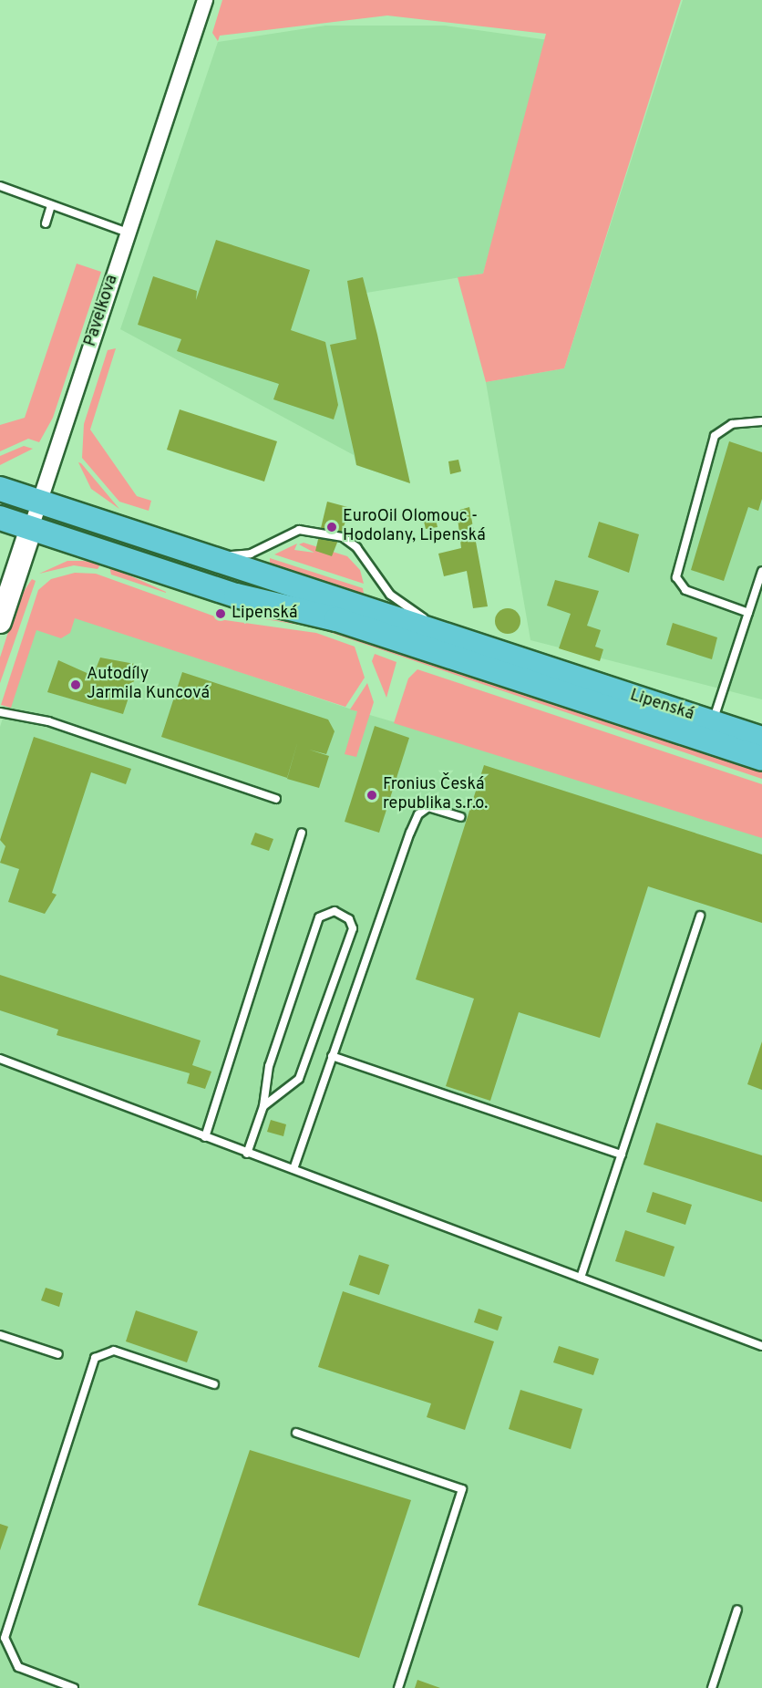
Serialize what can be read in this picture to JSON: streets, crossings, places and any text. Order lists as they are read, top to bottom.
{
  "streets": {
    "main road": ["Lipenská"],
    "street": ["Pavelkova"]
  },
  "crossings": [
    ["Pavelkova", "Lipenská"]
  ],
  "places": [
    "EuroOil Olomouc - Hodolany, Lipenská",
    "Lipenská",
    "Autodíly Jarmila Kuncová",
    "Fronius Česká republika s.r.o."
  ]
}
